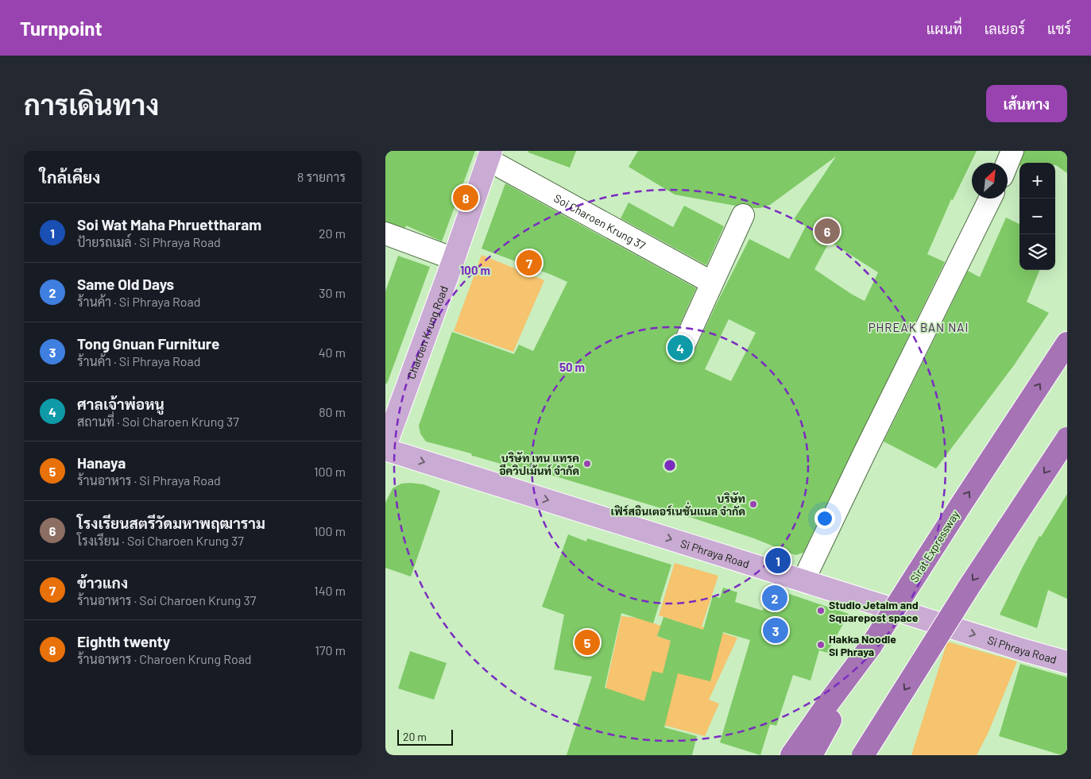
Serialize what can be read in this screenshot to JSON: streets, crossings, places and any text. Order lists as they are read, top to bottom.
{
  "streets": {
    "highway": ["Sirat Expressway"],
    "main road": ["Charoen Krung Road", "Si Phraya Road"],
    "street": ["Soi Charoen Krung 37"]
  },
  "crossings": [
    ["Soi Charoen Krung 37", "Charoen Krung Road"]
  ],
  "one_way": ["Si Phraya Road"],
  "districts": ["PHREAK BAN NAI"],
  "places": [
    "บริษัท เทน แทรค อีควิปเม้นท์ จำกัด",
    "บริษัท เฟิร์สอินเตอร์เนชั่นแนล จำกัด",
    "Studio Jetaim and Squarepost space",
    "Hakka Noodle Si Phraya"
  ],
  "scale_bar": "20 m",
  "north": "top right",
  "page": {
    "header": "Turnpoint",
    "nav": ["แผนที่", "เลเยอร์", "แชร์"],
    "buttons": "เส้นทาง",
    "title": "การเดินทาง",
    "heading": ["ใกล้เคียง", "8 รายการ"],
    "map_buttons": ["+", "−"],
    "pins": [
      "8",
      "6",
      "7",
      "4",
      "1",
      "2",
      "3",
      "5"
    ],
    "list": [
      {
        "mark": "1",
        "name": "Soi Wat Maha Phruettharam",
        "note": "ป้ายรถเมล์ · Si Phraya Road",
        "value": "20 m"
      },
      {
        "mark": "2",
        "name": "Same Old Days",
        "note": "ร้านค้า · Si Phraya Road",
        "value": "30 m"
      },
      {
        "mark": "3",
        "name": "Tong Gnuan Furniture",
        "note": "ร้านค้า · Si Phraya Road",
        "value": "40 m"
      },
      {
        "mark": "4",
        "name": "ศาลเจ้าพ่อหนู",
        "note": "สถานที่ · Soi Charoen Krung 37",
        "value": "80 m"
      },
      {
        "mark": "5",
        "name": "Hanaya",
        "note": "ร้านอาหาร · Si Phraya Road",
        "value": "100 m"
      },
      {
        "mark": "6",
        "name": "โรงเรียนสตรีวัดมหาพฤฒาราม",
        "note": "โรงเรียน · Soi Charoen Krung 37",
        "value": "100 m"
      },
      {
        "mark": "7",
        "name": "ข้าวแกง",
        "note": "ร้านอาหาร · Soi Charoen Krung 37",
        "value": "140 m"
      },
      {
        "mark": "8",
        "name": "Eighth twenty",
        "note": "ร้านอาหาร · Charoen Krung Road",
        "value": "170 m"
      }
    ],
    "scale": "20 m"
  },
  "rings": ["100 m", "50 m"]
}
